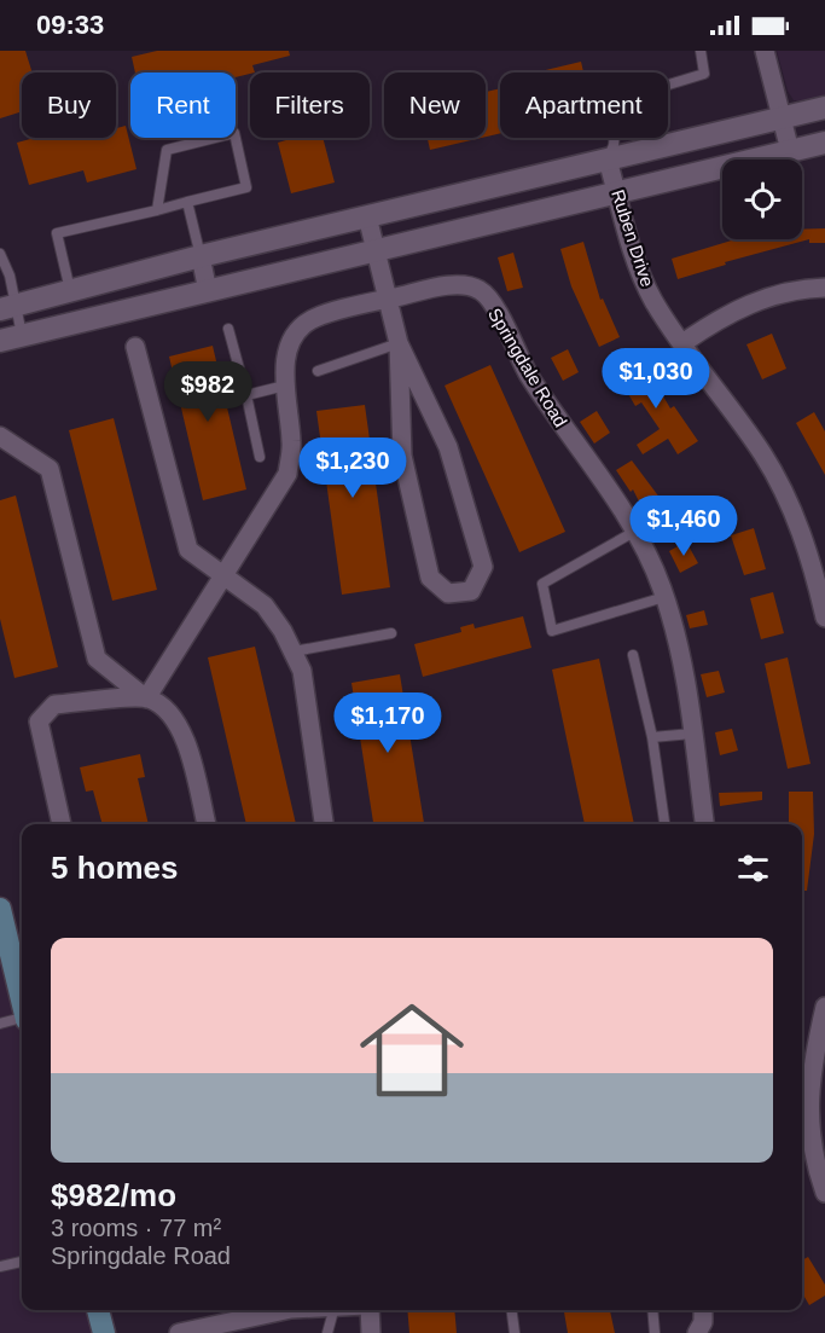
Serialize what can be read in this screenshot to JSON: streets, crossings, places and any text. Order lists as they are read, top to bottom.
{
  "streets": {
    "street": ["Ruben Drive", "Springdale Road"]
  },
  "page": {
    "status": "09:33",
    "chip": [
      "Buy",
      "Rent",
      "Filters",
      "New",
      "Apartment"
    ],
    "price": [
      "$1,030",
      "$982",
      "$1,230",
      "$1,460",
      "$1,170"
    ],
    "heading": "5 homes",
    "list": [
      {
        "name": "$982/mo",
        "note": "3 rooms · 77 m² · Springdale Road"
      }
    ]
  }
}
